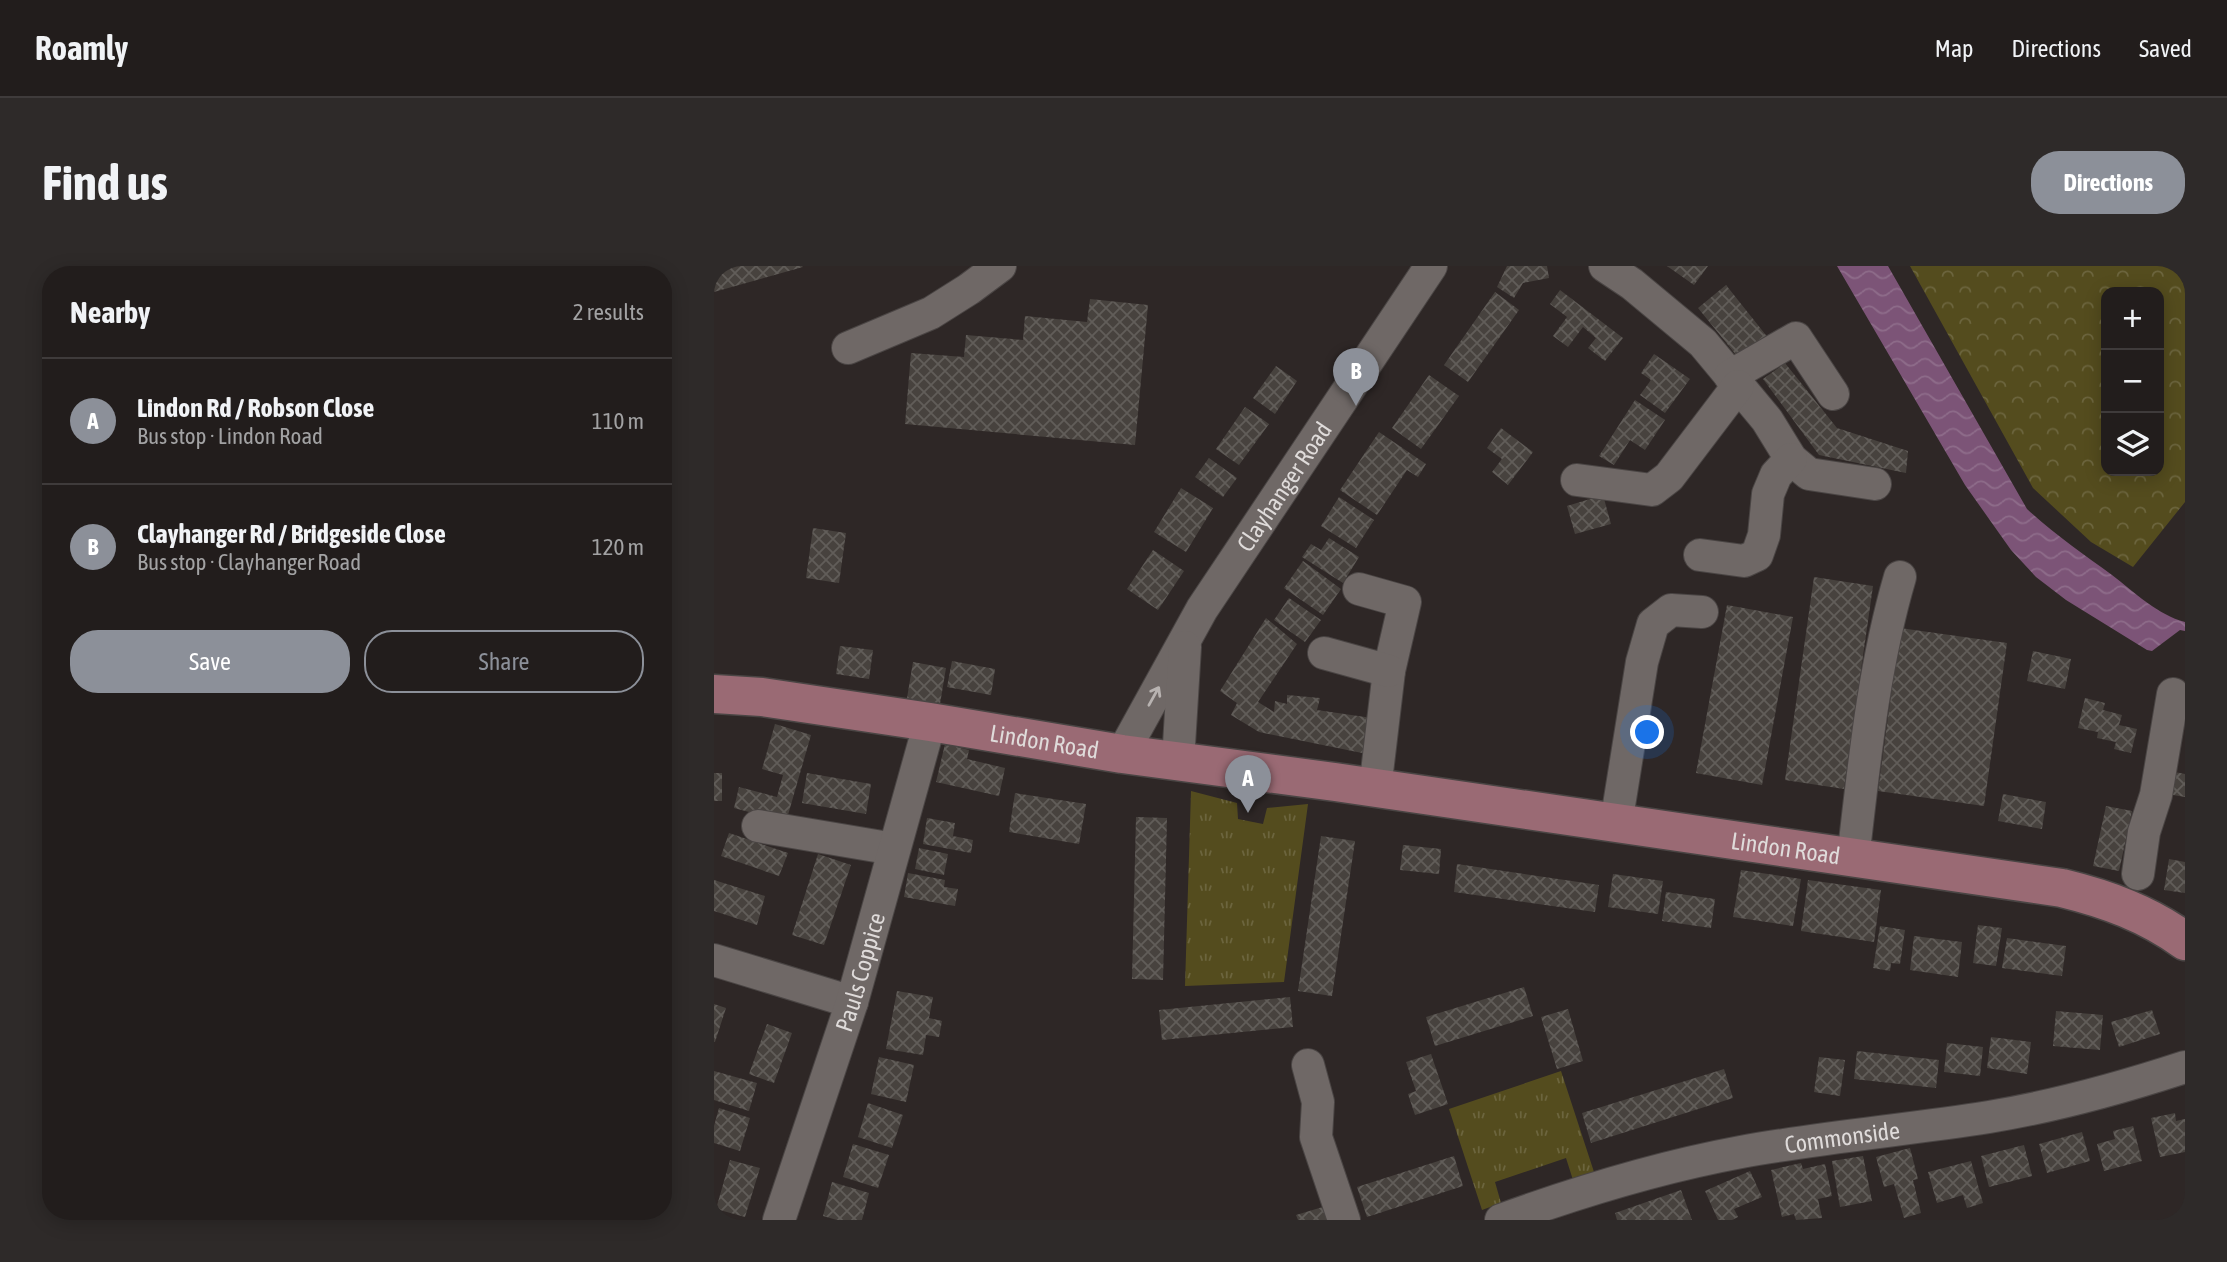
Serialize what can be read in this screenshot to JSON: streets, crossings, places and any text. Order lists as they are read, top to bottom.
{
  "streets": {
    "main road": ["Lindon Road"],
    "street": ["Clayhanger Road", "Pauls Coppice", "Commonside"]
  },
  "crossings": [
    ["Clayhanger Road", "Lindon Road"],
    ["Lindon Road", "Pauls Coppice"]
  ],
  "page": {
    "header": "Roamly",
    "nav": ["Map", "Directions", "Saved"],
    "buttons": [
      "Directions",
      ["Save", "Share"]
    ],
    "title": "Find us",
    "heading": ["Nearby", "2 results"],
    "map_buttons": ["+", "−"],
    "pins": ["B", "A"],
    "list": [
      {
        "mark": "A",
        "name": "Lindon Rd / Robson Close",
        "note": "Bus stop · Lindon Road",
        "value": "110 m"
      },
      {
        "mark": "B",
        "name": "Clayhanger Rd / Bridgeside Close",
        "note": "Bus stop · Clayhanger Road",
        "value": "120 m"
      }
    ]
  }
}
